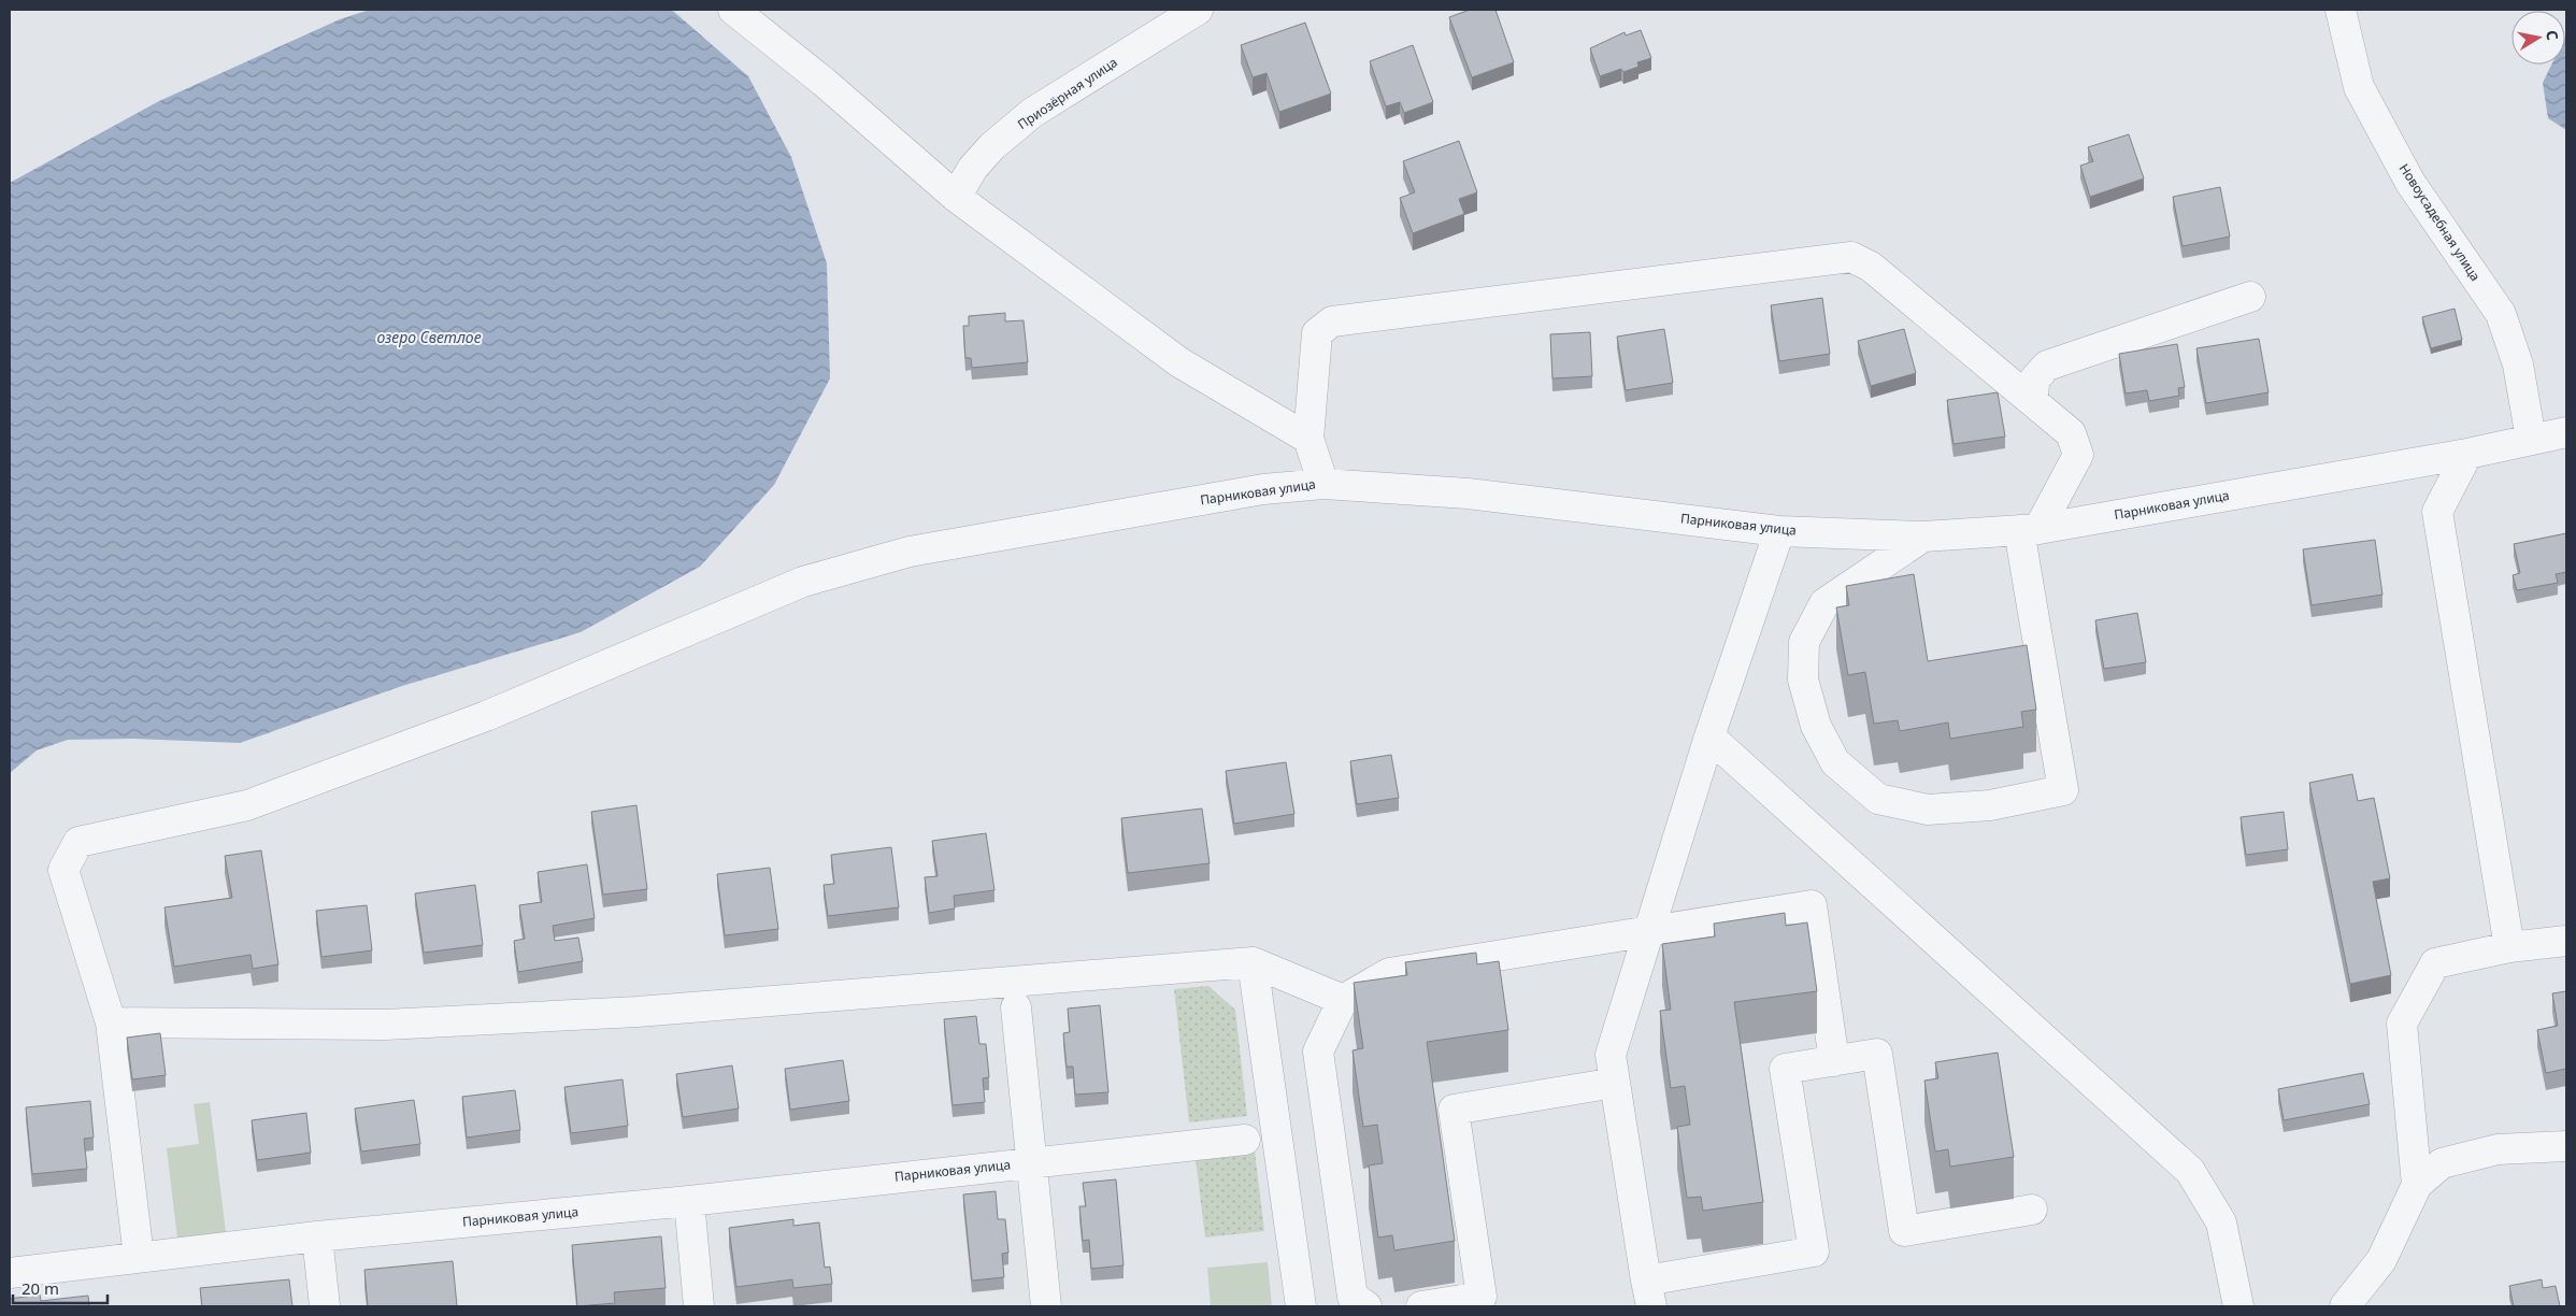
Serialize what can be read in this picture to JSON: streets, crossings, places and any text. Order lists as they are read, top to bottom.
{
  "streets": {
    "street": ["Приозёрная улица", "Новоусадебная улица", "Парниковая улица"]
  },
  "crossings": [
    ["Новоусадебная улица", "Парниковая улица"]
  ],
  "water": ["озеро Светлое"],
  "scale_bar": "20 m",
  "north": "right"
}
